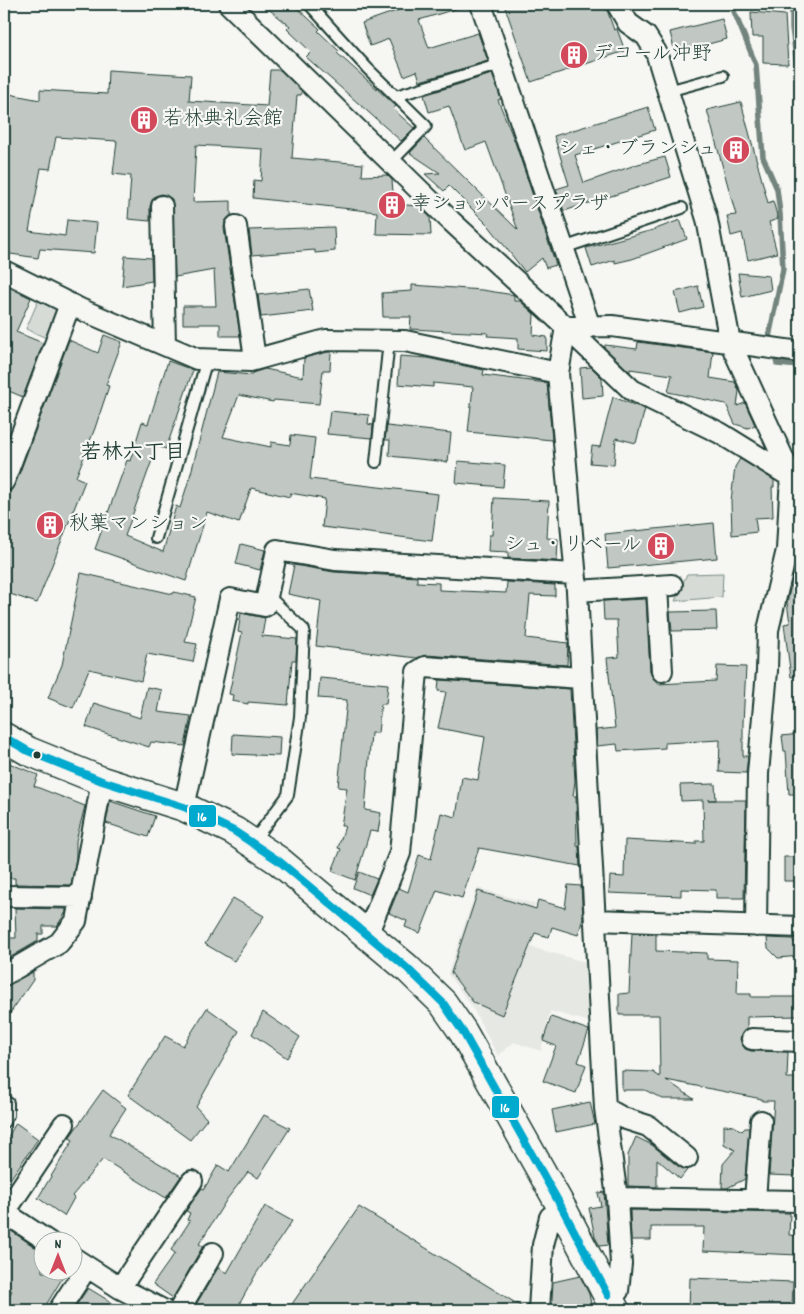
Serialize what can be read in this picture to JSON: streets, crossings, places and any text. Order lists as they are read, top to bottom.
{
  "districts": ["若林六丁目"],
  "places": {
    "building": [
      "デコール沖野",
      "若林典礼会館",
      "シェ・ブランシュ",
      "幸ショッパースプラザ",
      "秋葉マンション",
      "シュ・リベール"
    ]
  },
  "lines": ["transit line 16"],
  "north": "top"
}
